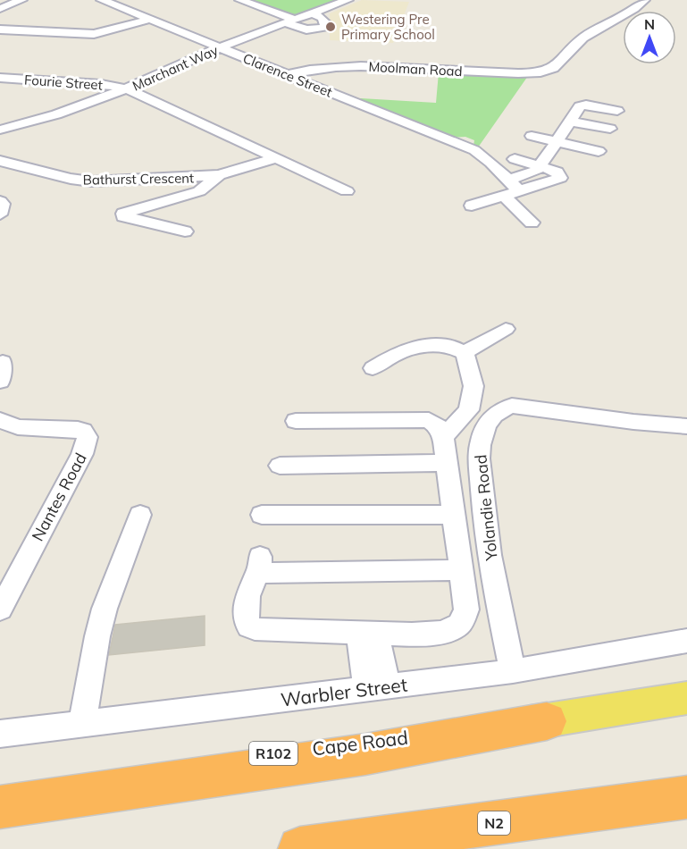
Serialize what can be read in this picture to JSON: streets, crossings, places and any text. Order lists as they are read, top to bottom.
{
  "streets": {
    "highway": ["N2"],
    "main road": ["Cape Road", "R102"],
    "street": [
      "Marchant Way",
      "Moolman Road",
      "Clarence Street",
      "Fourie Street",
      "Bathurst Crescent",
      "Nantes Road",
      "Yolandie Road",
      "Warbler Street"
    ]
  },
  "crossings": [
    ["Marchant Way", "Clarence Street"],
    ["Marchant Way", "Fourie Street"],
    ["Moolman Road", "Clarence Street"],
    ["Yolandie Road", "Warbler Street"]
  ],
  "places": ["Westering Pre Primary School"],
  "north": "top"
}
